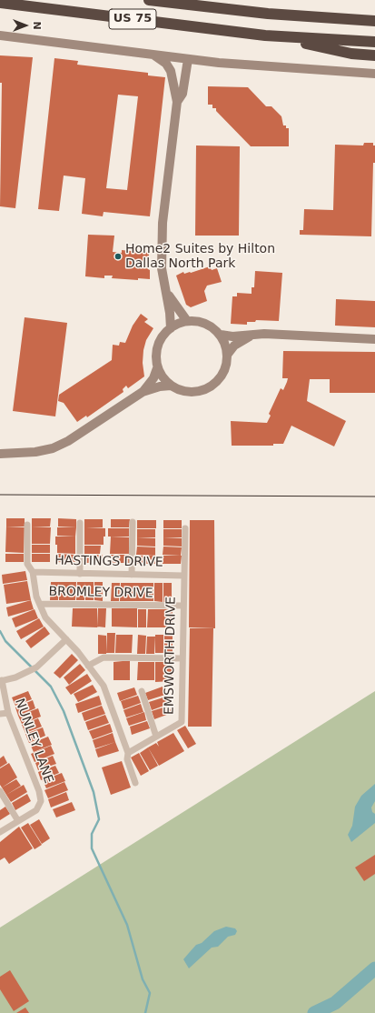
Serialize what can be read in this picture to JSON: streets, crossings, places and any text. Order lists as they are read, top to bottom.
{
  "streets": {
    "highway": ["US 75"],
    "street": [
      "HASTINGS DRIVE",
      "BROMLEY DRIVE",
      "EMSWORTH DRIVE",
      "NUNLEY LANE"
    ]
  },
  "crossings": [
    ["HASTINGS DRIVE", "EMSWORTH DRIVE"],
    ["BROMLEY DRIVE", "EMSWORTH DRIVE"]
  ],
  "places": ["Home2 Suites by Hilton Dallas North Park"],
  "north": "right"
}
